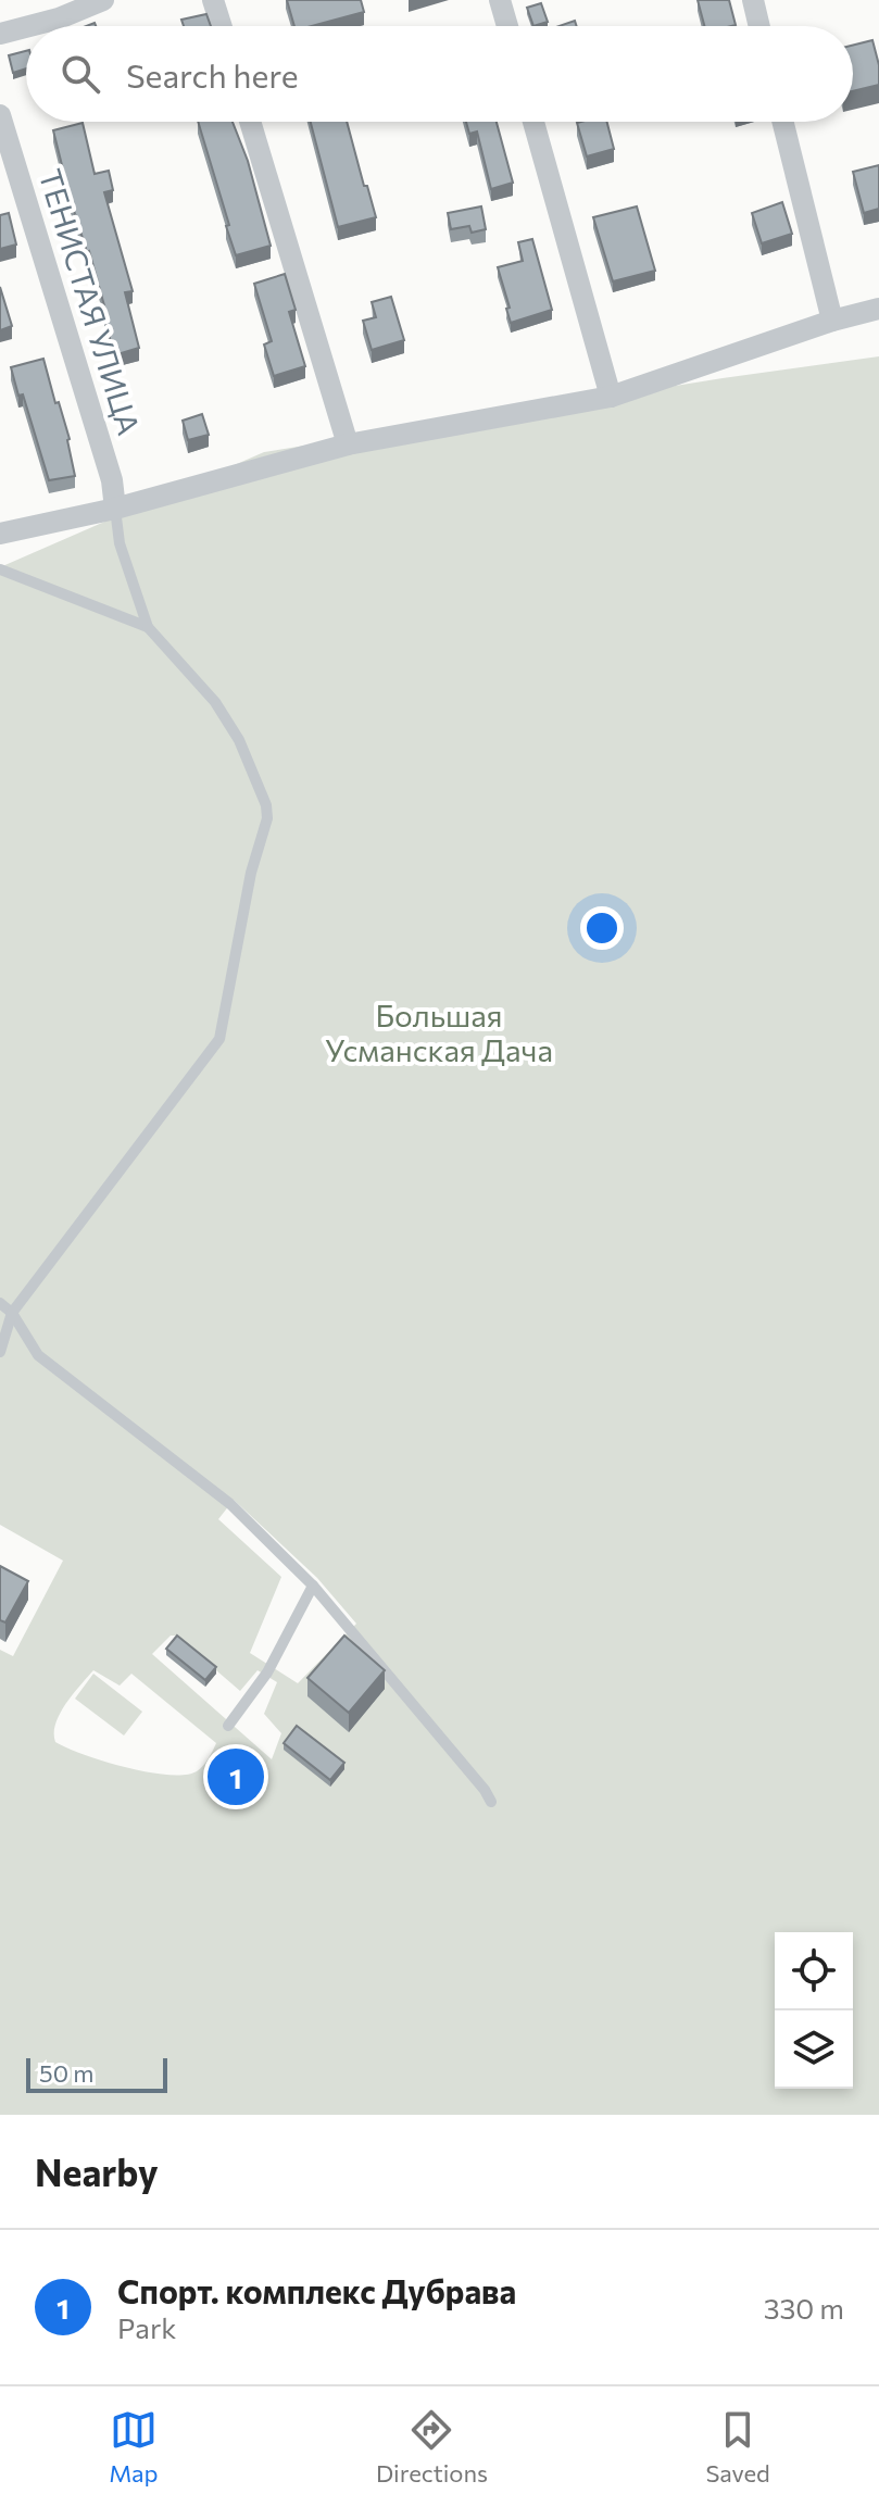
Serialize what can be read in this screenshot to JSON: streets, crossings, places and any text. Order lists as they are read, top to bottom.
{
  "streets": {
    "street": ["ТЕНИСТАЯ УЛИЦА"]
  },
  "parks": ["Большая Усманская Дача"],
  "scale_bar": "50 m",
  "page": {
    "search": "Search here",
    "pins": "1",
    "scale": "50 m",
    "heading": "Nearby",
    "list": [
      {
        "mark": "1",
        "name": "Спорт. комплекс Дубрава",
        "note": "Park",
        "value": "330 m"
      }
    ],
    "nav": ["Map", "Directions", "Saved"]
  }
}
